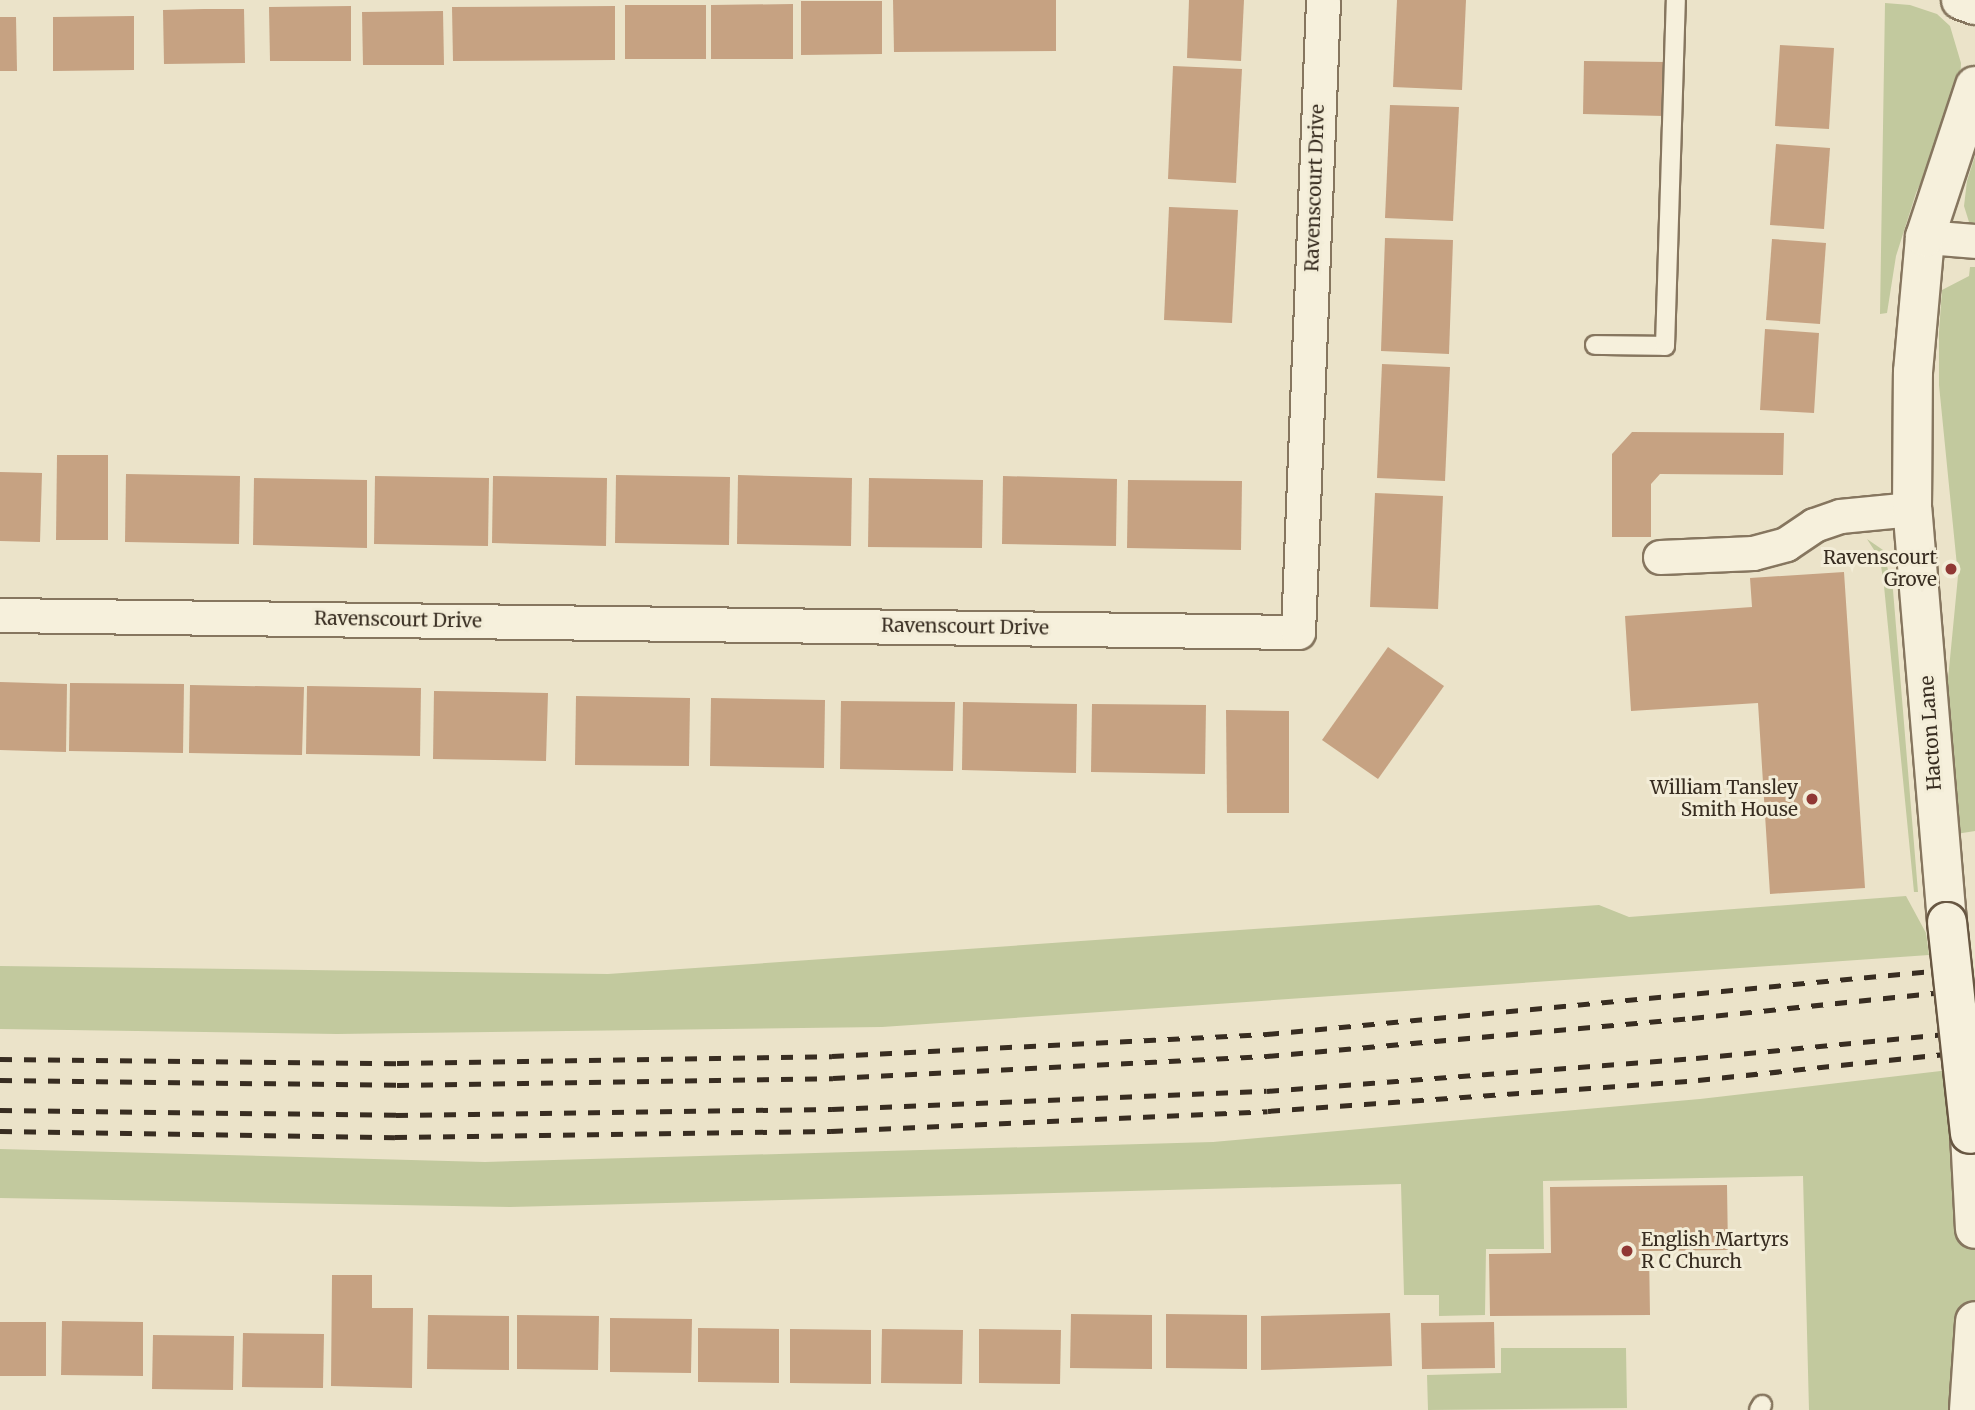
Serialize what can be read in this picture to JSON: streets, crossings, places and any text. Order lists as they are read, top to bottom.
{
  "streets": {
    "street": ["Ravenscourt Drive", "Hacton Lane"]
  },
  "places": ["Ravenscourt Grove", "William Tansley Smith House", "English Martyrs R C Church"]
}
